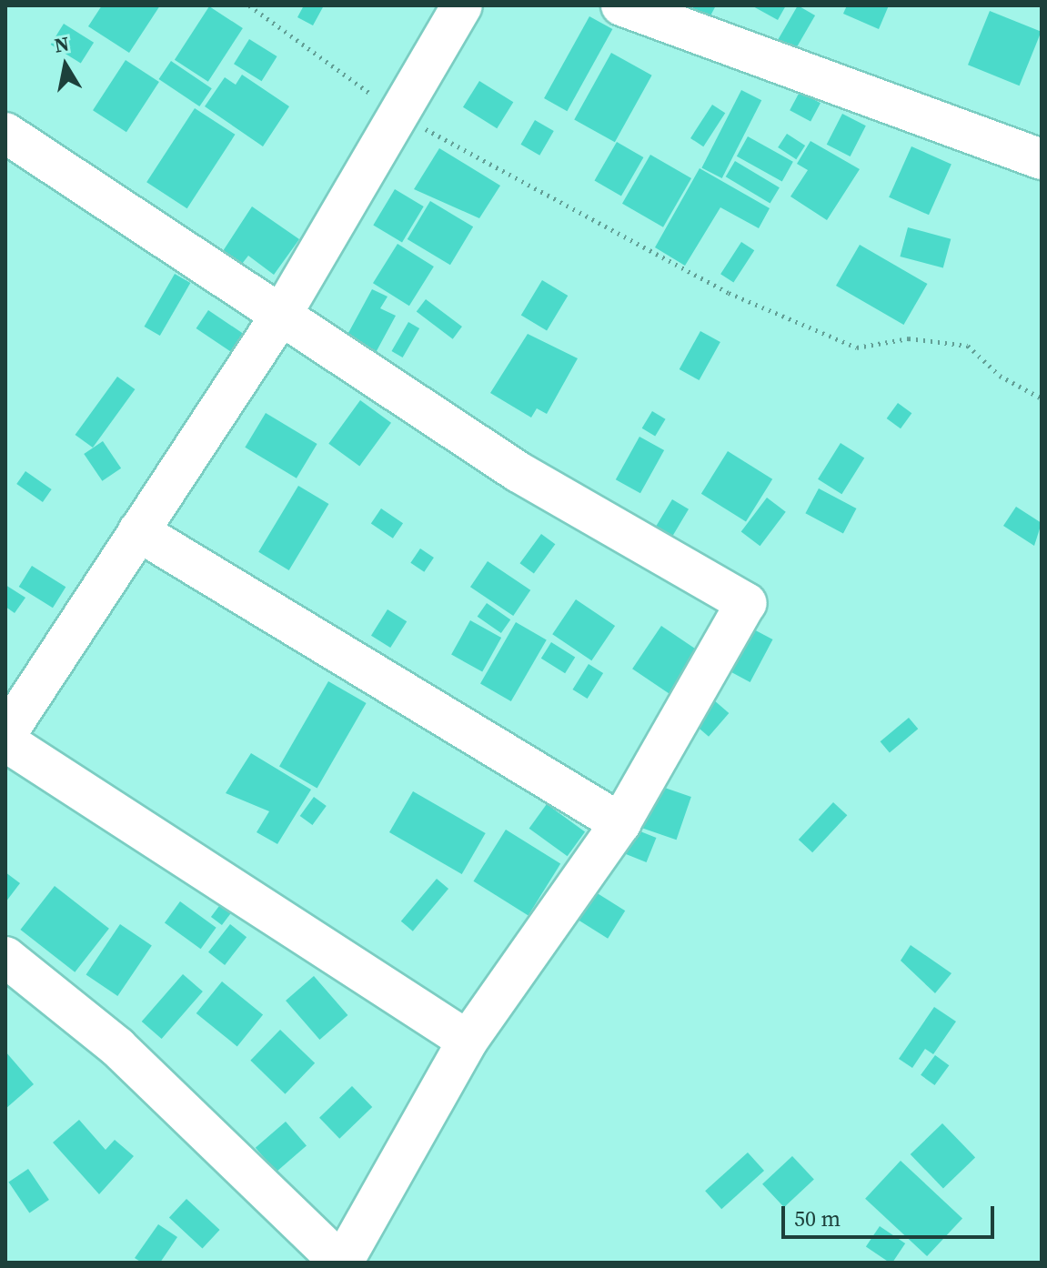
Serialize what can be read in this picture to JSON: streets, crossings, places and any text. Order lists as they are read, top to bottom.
{
  "scale_bar": "50 m",
  "north": "top"
}
